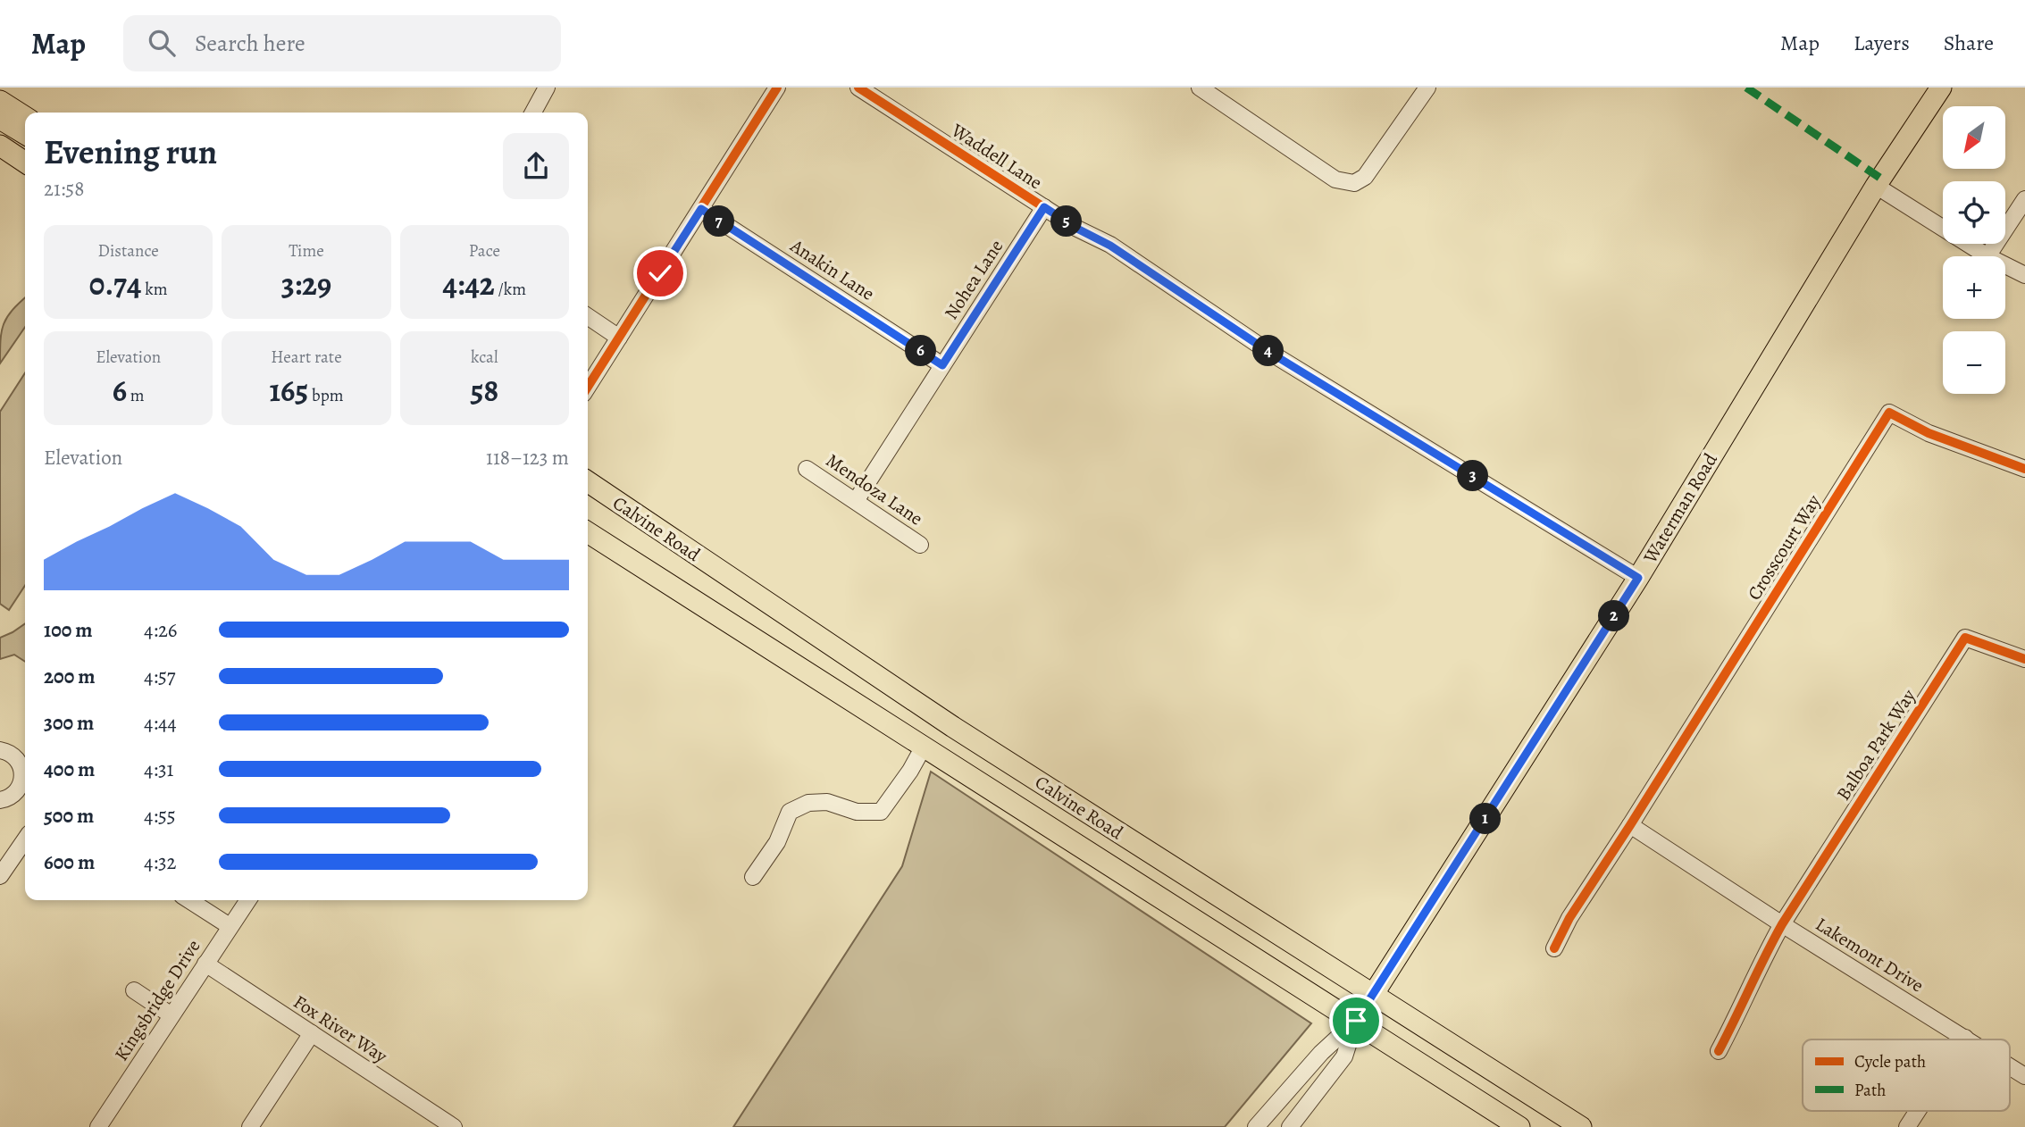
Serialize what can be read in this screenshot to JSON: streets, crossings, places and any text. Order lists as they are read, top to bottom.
{
  "streets": {
    "main road": ["Waterman Road", "Calvine Road"],
    "street": [
      "Waddell Lane",
      "Anakin Lane",
      "Nohea Lane",
      "Mendoza Lane",
      "Crosscourt Way",
      "Balboa Park Way",
      "Lakemont Drive",
      "Kingsbridge Drive",
      "Fox River Way"
    ]
  },
  "crossings": [
    ["Waddell Lane", "Nohea Lane"],
    ["Waddell Lane", "Waterman Road"],
    ["Anakin Lane", "Nohea Lane"],
    ["Nohea Lane", "Mendoza Lane"],
    ["Waterman Road", "Calvine Road"],
    ["Crosscourt Way", "Lakemont Drive"],
    ["Balboa Park Way", "Lakemont Drive"],
    ["Kingsbridge Drive", "Fox River Way"]
  ],
  "legend": ["Cycle path", "Path"],
  "north": "bottom left",
  "page": {
    "header": "Map",
    "search": "Search here",
    "nav": ["Map", "Layers", "Share"],
    "map_buttons": ["+", "−"],
    "heading": ["Evening run", "21:58"],
    "pins": [
      "5",
      "7",
      "4",
      "6",
      "3",
      "2",
      "1"
    ],
    "stats": [
      ["Distance", "0.74 km"],
      ["Time", "3:29"],
      ["Pace", "4:42 /km"],
      ["Elevation", "6 m"],
      ["Heart rate", "165 bpm"],
      ["kcal", "58"]
    ],
    "chart": ["Elevation", "118–123 m"],
    "list": [
      {
        "name": "100 m",
        "note": "4:26"
      },
      {
        "name": "200 m",
        "note": "4:57"
      },
      {
        "name": "300 m",
        "note": "4:44"
      },
      {
        "name": "400 m",
        "note": "4:31"
      },
      {
        "name": "500 m",
        "note": "4:55"
      },
      {
        "name": "600 m",
        "note": "4:32"
      }
    ]
  }
}
